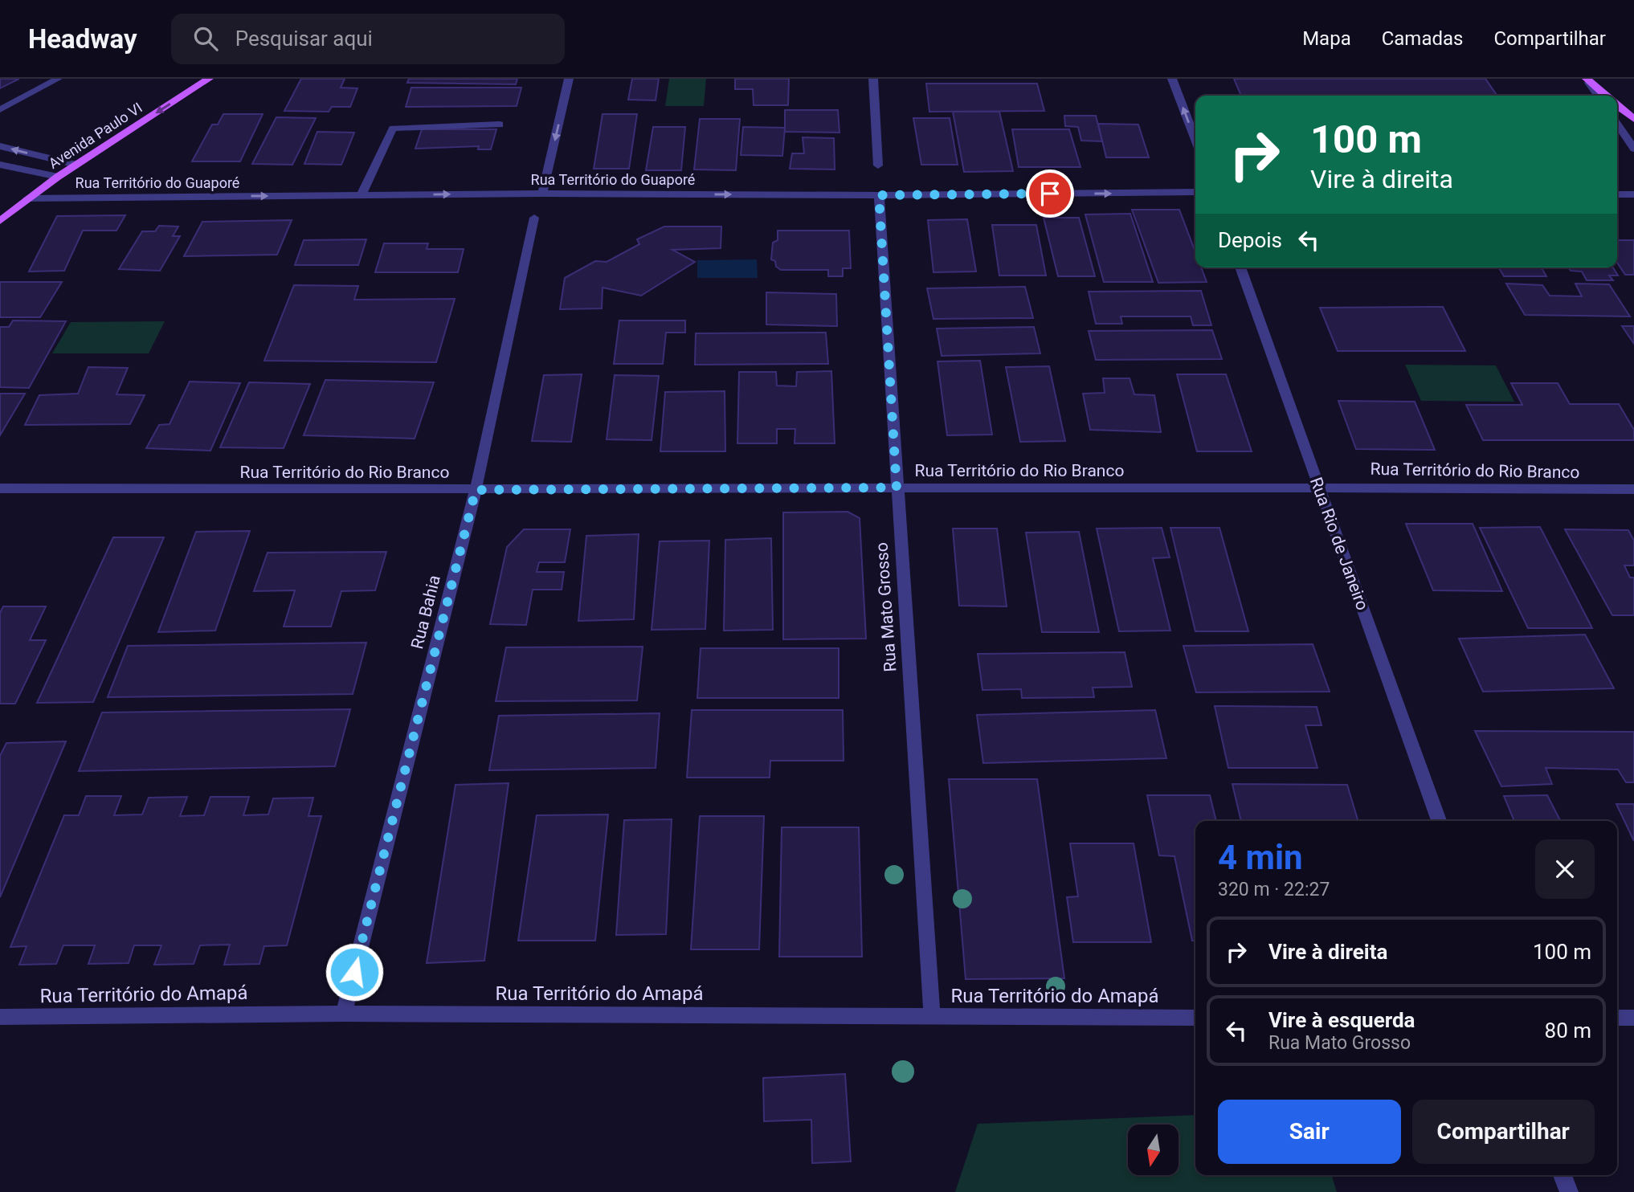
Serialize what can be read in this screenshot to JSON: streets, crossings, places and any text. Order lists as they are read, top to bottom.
{
  "streets": {
    "main road": ["Avenida Paulo VI"],
    "street": [
      "Rua Território do Guaporé",
      "Rua Território do Rio Branco",
      "Rua Rio de Janeiro",
      "Rua Mato Grosso",
      "Rua Bahia",
      "Rua Território do Amapá"
    ]
  },
  "crossings": [
    ["Avenida Paulo VI", "Rua Território do Guaporé"],
    ["Rua Território do Guaporé", "Rua Mato Grosso"],
    ["Rua Território do Rio Branco", "Rua Rio de Janeiro"],
    ["Rua Território do Rio Branco", "Rua Mato Grosso"],
    ["Rua Território do Rio Branco", "Rua Bahia"],
    ["Rua Mato Grosso", "Rua Território do Amapá"],
    ["Rua Bahia", "Rua Território do Amapá"]
  ],
  "one_way": ["Avenida Paulo VI", "Rua Território do Guaporé"],
  "north": "bottom",
  "page": {
    "header": "Headway",
    "search": "Pesquisar aqui",
    "nav": ["Mapa", "Camadas", "Compartilhar"],
    "turn": ["100 m", "Vire à direita"],
    "then": "Depois",
    "heading": ["4 min", "320 m · 22:27"],
    "list": [
      {
        "name": "Vire à direita",
        "value": "100 m"
      },
      {
        "name": "Vire à esquerda",
        "note": "Rua Mato Grosso",
        "value": "80 m"
      }
    ],
    "buttons": ["Sair", "Compartilhar"]
  }
}
